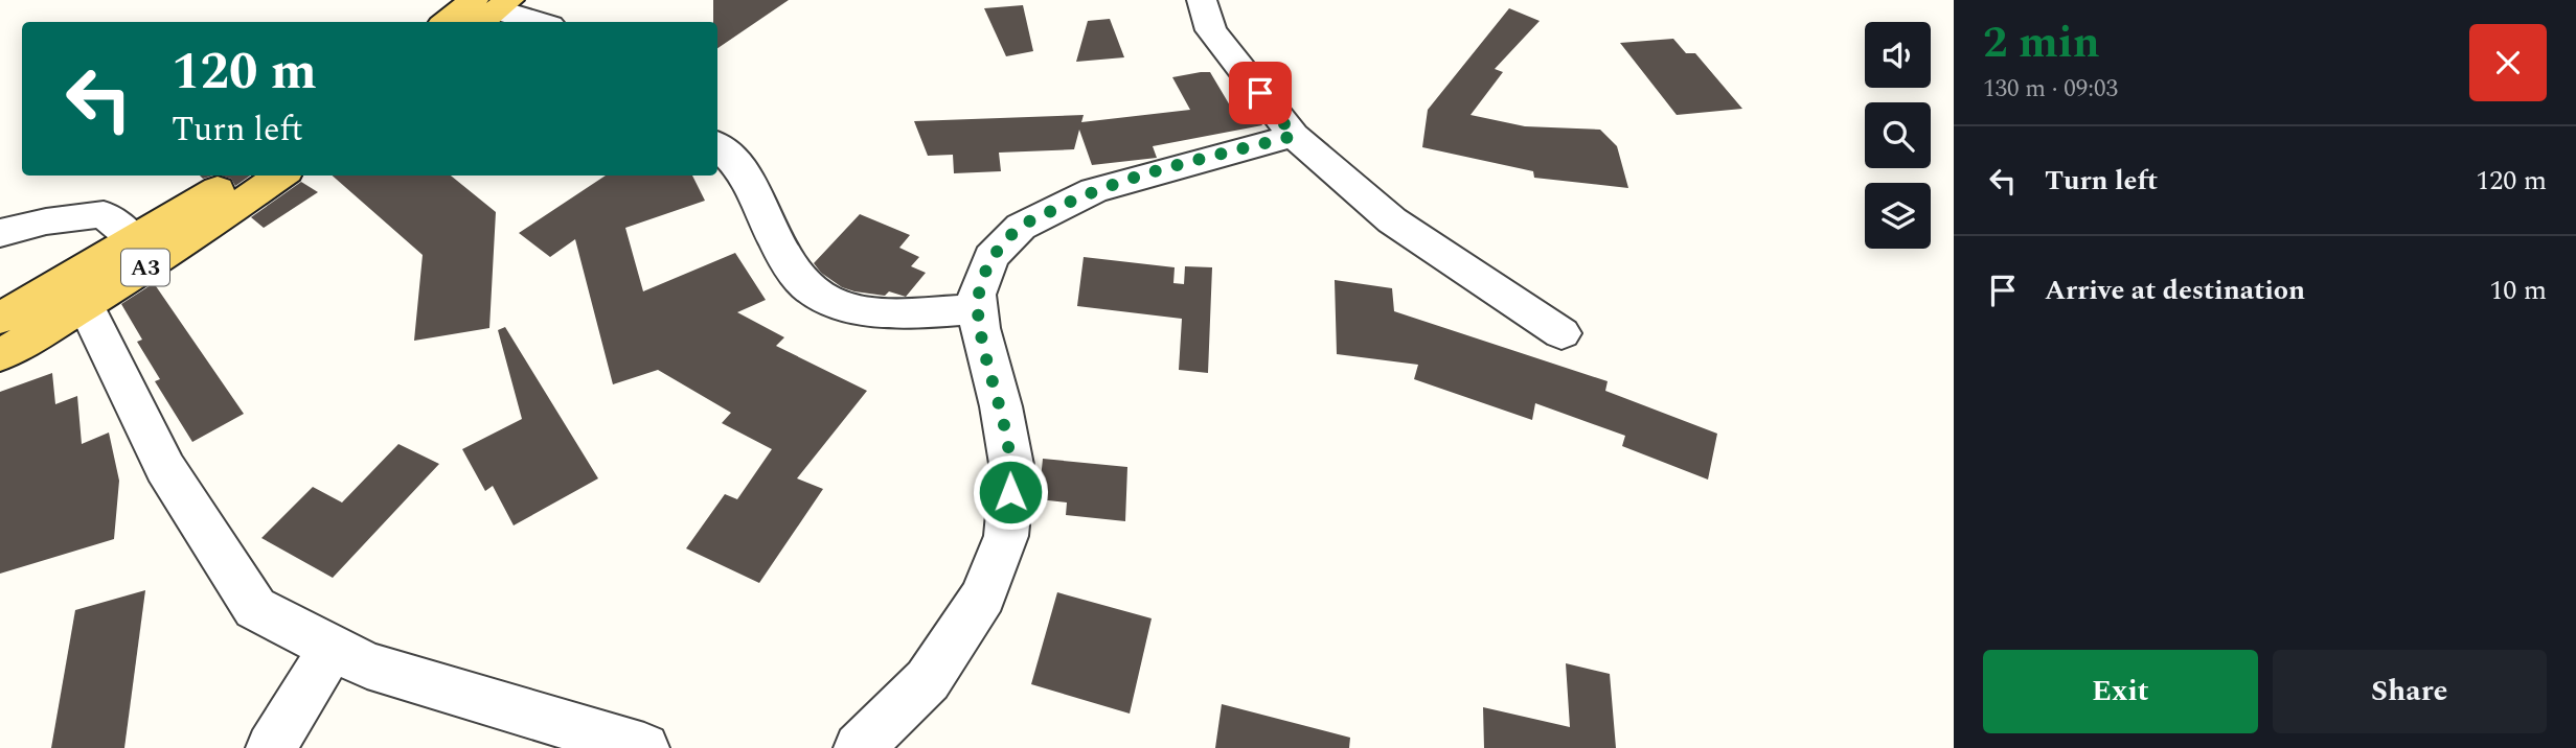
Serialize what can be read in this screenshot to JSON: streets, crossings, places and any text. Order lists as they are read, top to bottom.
{
  "streets": {
    "main road": ["A3"]
  },
  "page": {
    "heading": ["2 min", "130 m · 09:03"],
    "turn": ["120 m", "Turn left"],
    "list": [
      {
        "name": "Turn left",
        "value": "120 m"
      },
      {
        "name": "Arrive at destination",
        "value": "10 m"
      }
    ],
    "buttons": ["Exit", "Share"]
  }
}
